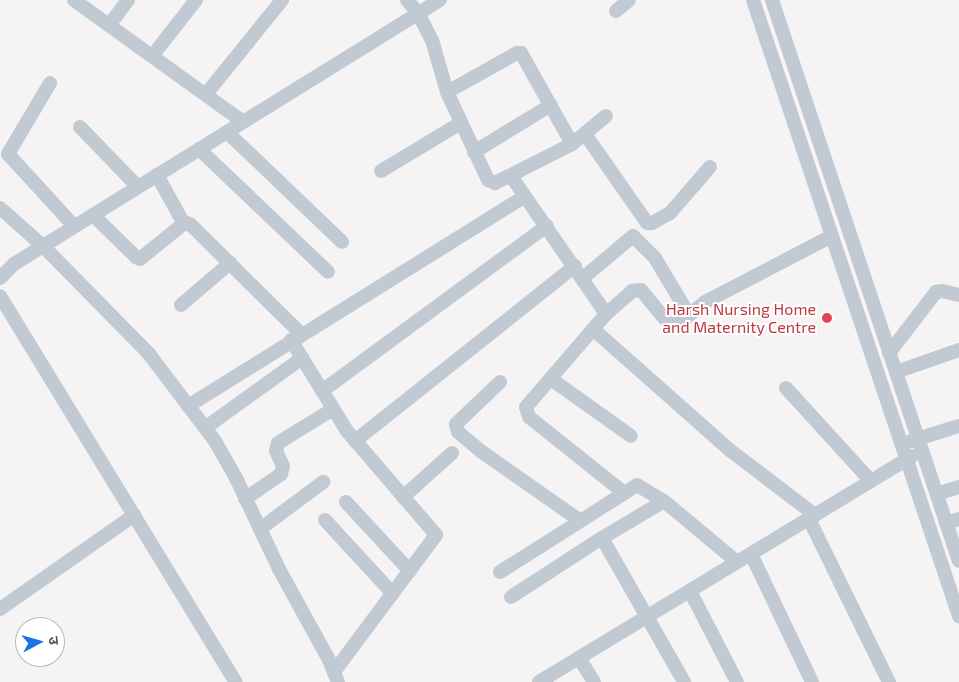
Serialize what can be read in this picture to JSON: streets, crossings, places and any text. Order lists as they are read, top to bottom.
{
  "places": ["Harsh Nursing Home and Maternity Centre"],
  "north": "right"
}
